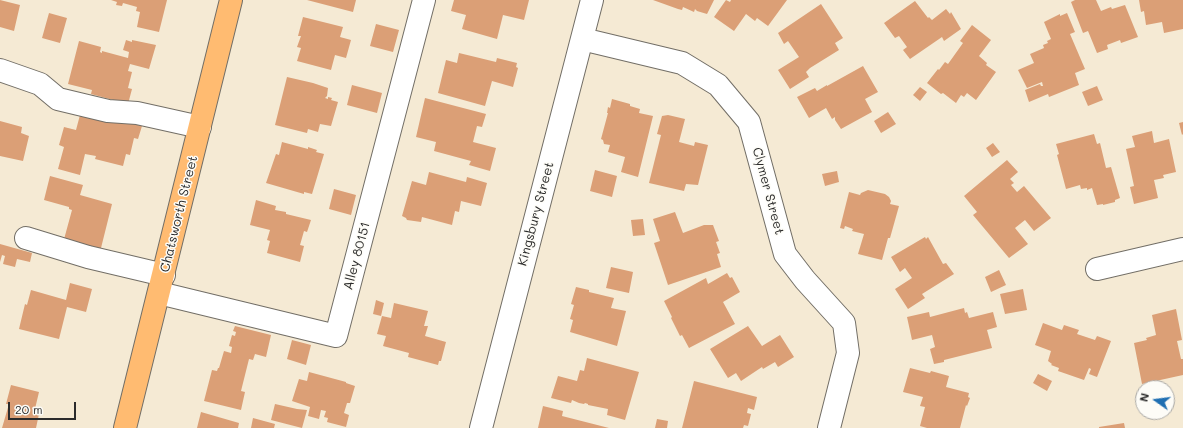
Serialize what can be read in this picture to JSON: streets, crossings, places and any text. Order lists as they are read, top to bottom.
{
  "streets": {
    "main road": ["Chatsworth Street"],
    "street": ["Clymer Street", "Kingsbury Street", "Alley 80151"]
  },
  "crossings": [
    ["Clymer Street", "Kingsbury Street"],
    ["Chatsworth Street", "Alley 80151"]
  ],
  "scale_bar": "20 m",
  "north": "left"
}
